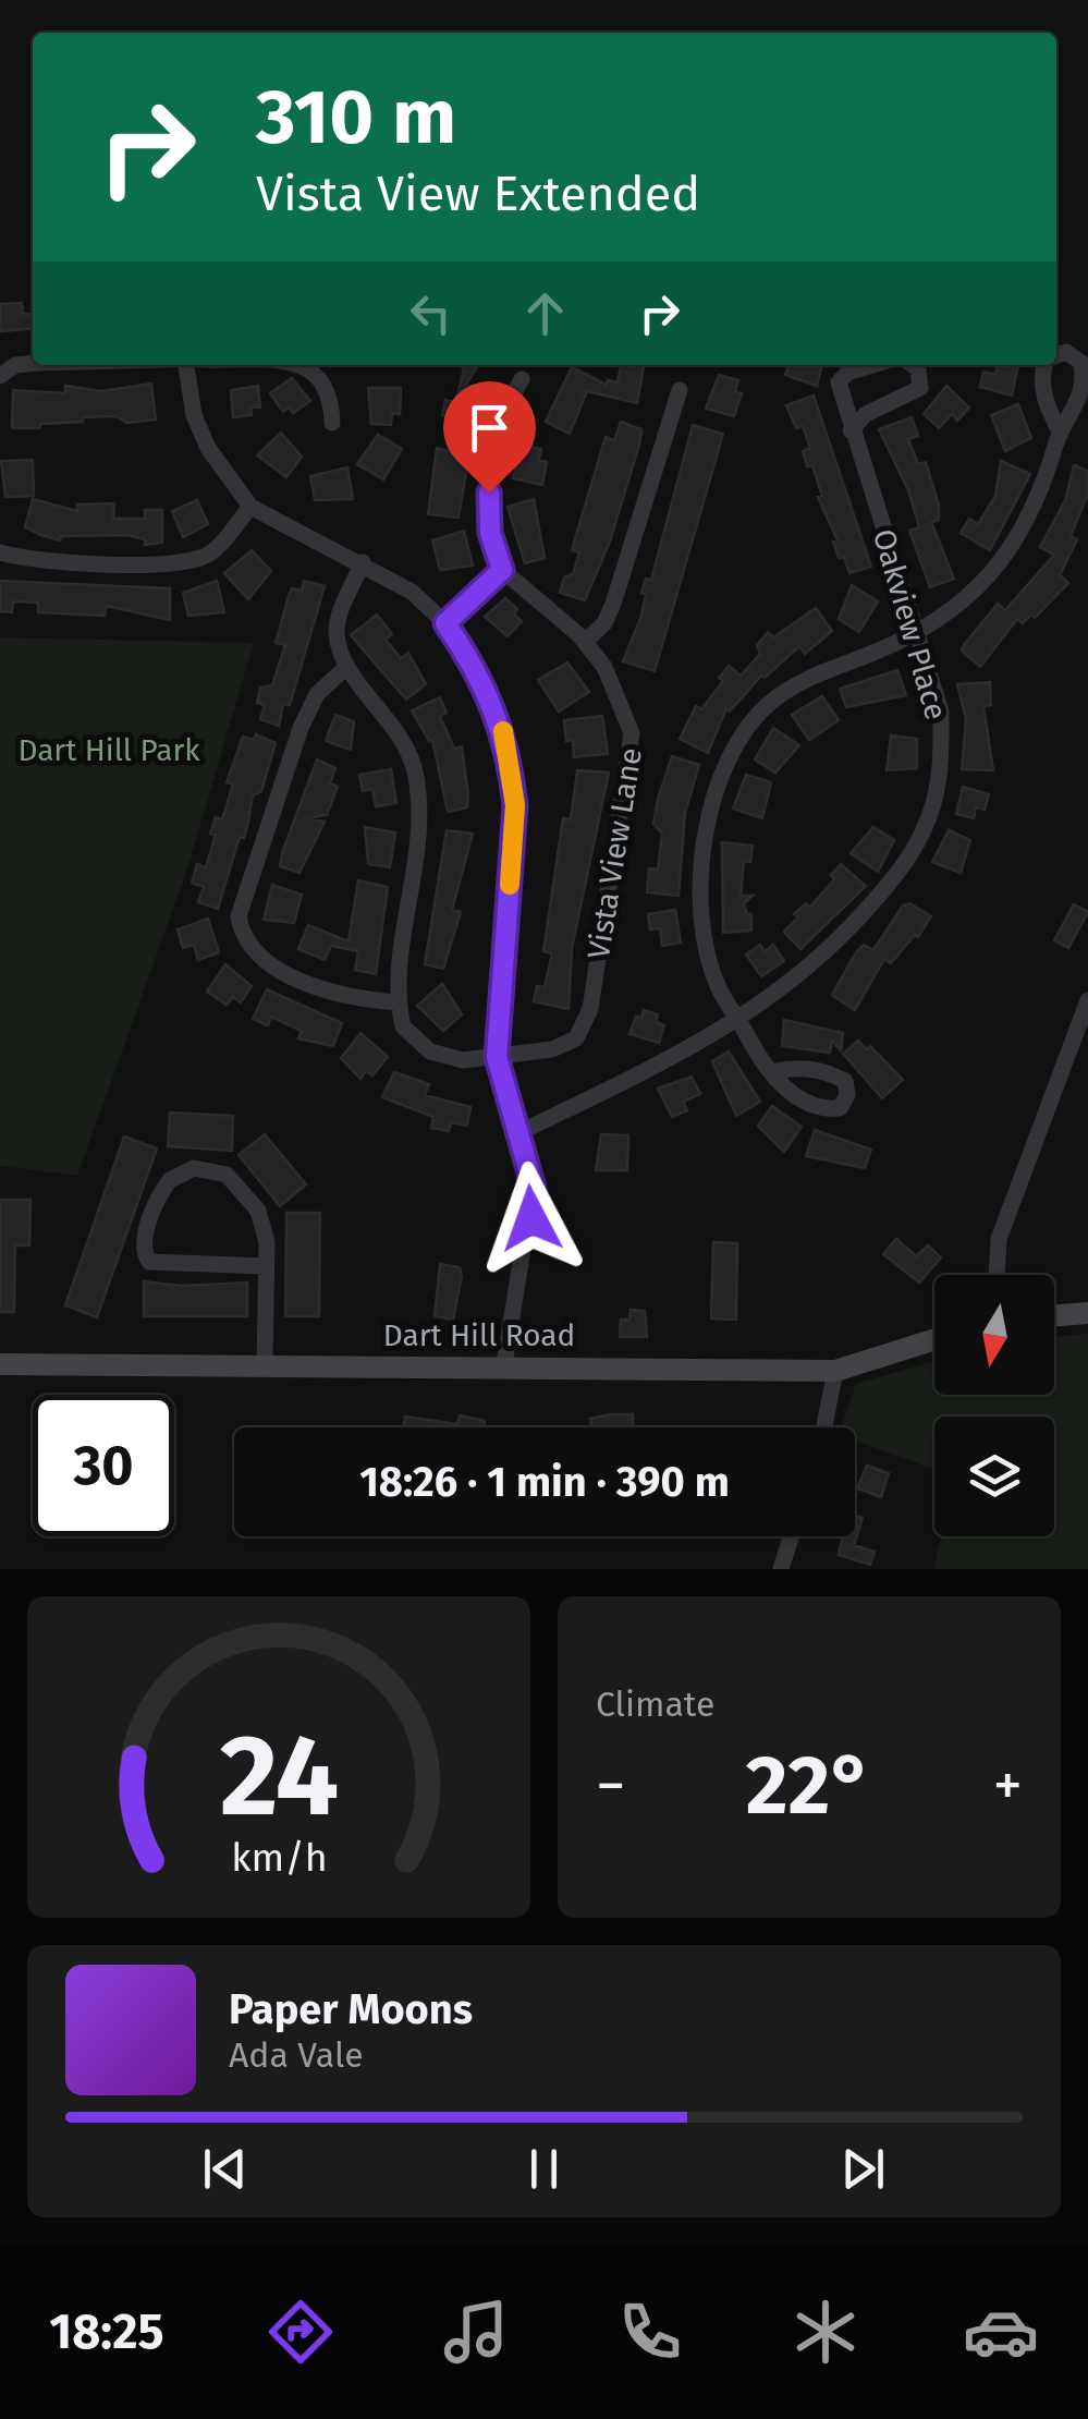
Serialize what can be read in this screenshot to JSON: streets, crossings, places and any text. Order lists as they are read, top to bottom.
{
  "streets": {
    "main road": ["Dart Hill Road"],
    "street": ["Oakview Place", "Vista View Lane"]
  },
  "parks": ["Dart Hill Park"],
  "north": "bottom",
  "page": {
    "turn": ["310 m", "Vista View Extended"],
    "limit": "30",
    "trip": "18:26 · 1 min · 390 m",
    "tile": "Climate",
    "heat": ["−", "22°", "+"],
    "song": ["Paper Moons", "Ada Vale"],
    "tabs": "18:25",
    "gauge": ["24", "km/h"]
  }
}
